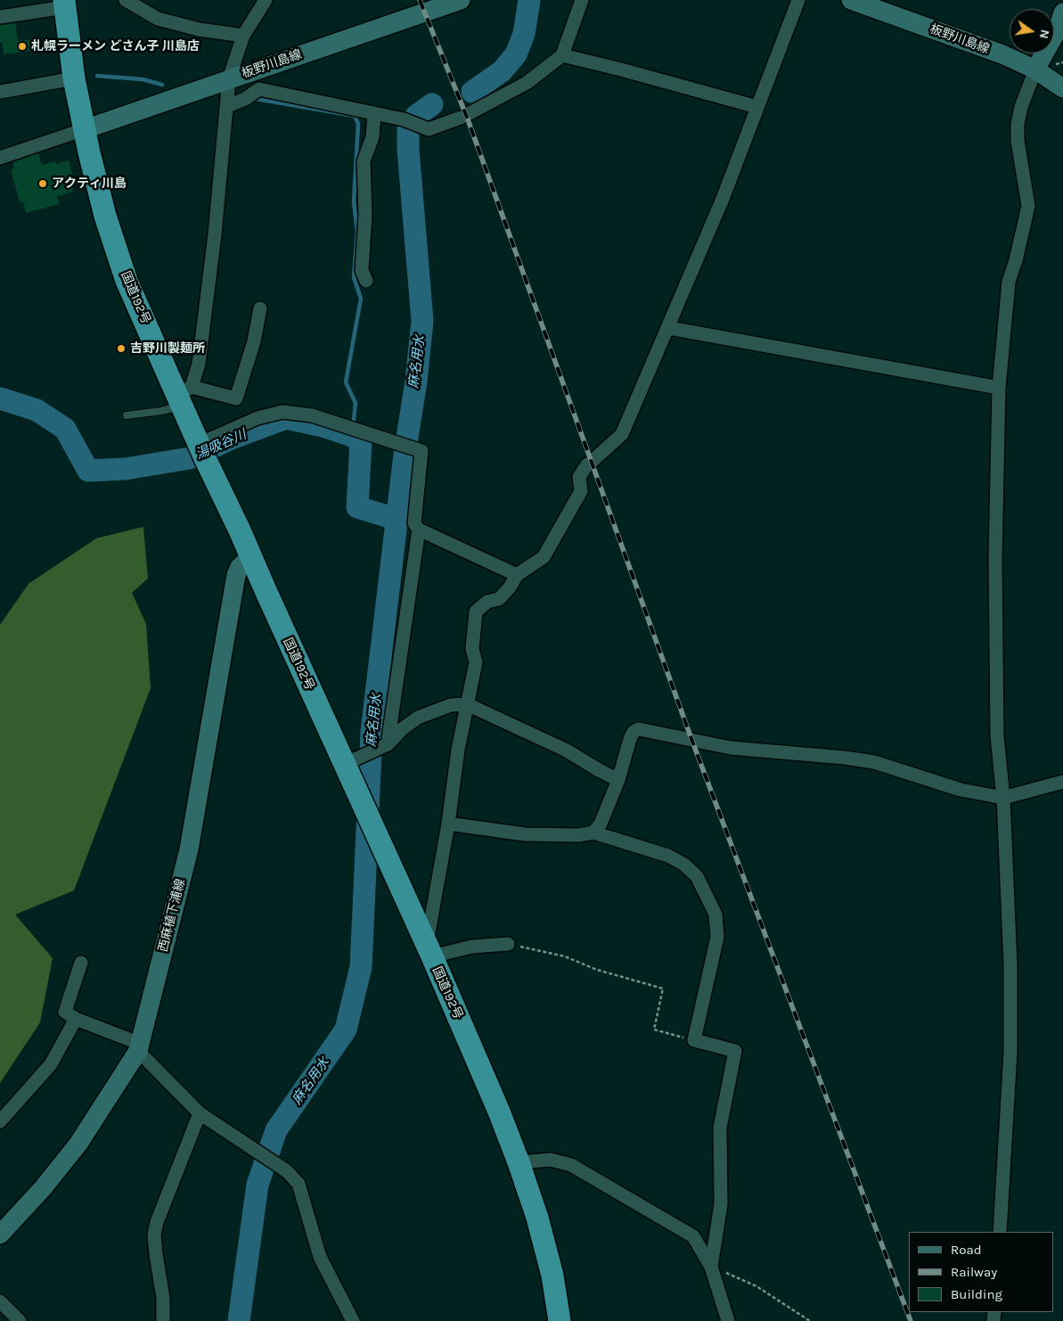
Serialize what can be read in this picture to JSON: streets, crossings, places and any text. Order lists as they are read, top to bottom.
{
  "streets": {
    "highway": ["国道192号"],
    "main road": ["板野川島線", "西麻植下浦線"]
  },
  "crossings": [
    ["板野川島線", "国道192号"],
    ["国道192号", "西麻植下浦線"]
  ],
  "water": ["麻名用水", "湯吸谷川"],
  "places": ["札幌ラーメン どさん子 川島店", "アクティ川島", "吉野川製麺所"],
  "legend": ["Road", "Railway", "Building"],
  "north": "right"
}
